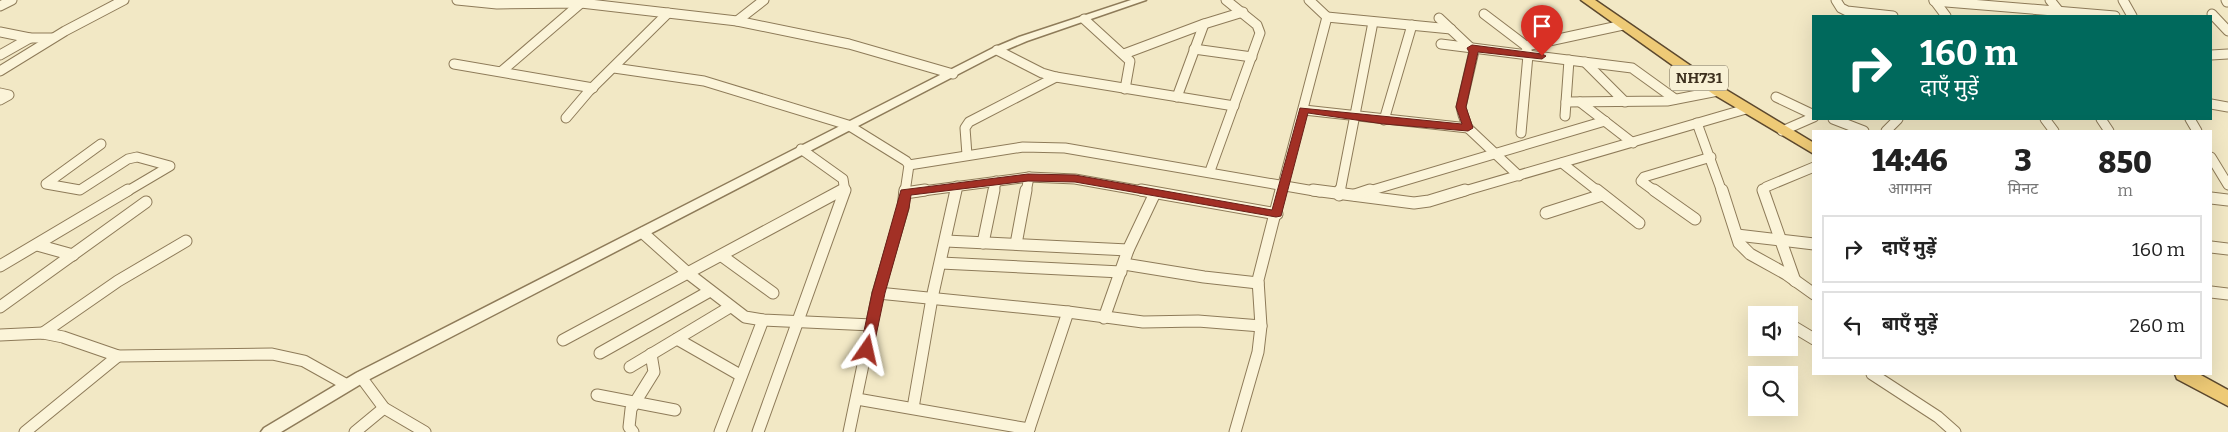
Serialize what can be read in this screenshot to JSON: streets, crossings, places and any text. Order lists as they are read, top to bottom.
{
  "streets": {
    "highway": ["NH731"]
  },
  "page": {
    "turn": ["160 m", "दाएँ मुड़ें"],
    "eta": [
      "14:46",
      "आगमन",
      "3",
      "मिनट",
      "850",
      "m"
    ],
    "list": [
      {
        "name": "दाएँ मुड़ें",
        "value": "160 m"
      },
      {
        "name": "बाएँ मुड़ें",
        "value": "260 m"
      }
    ]
  }
}
